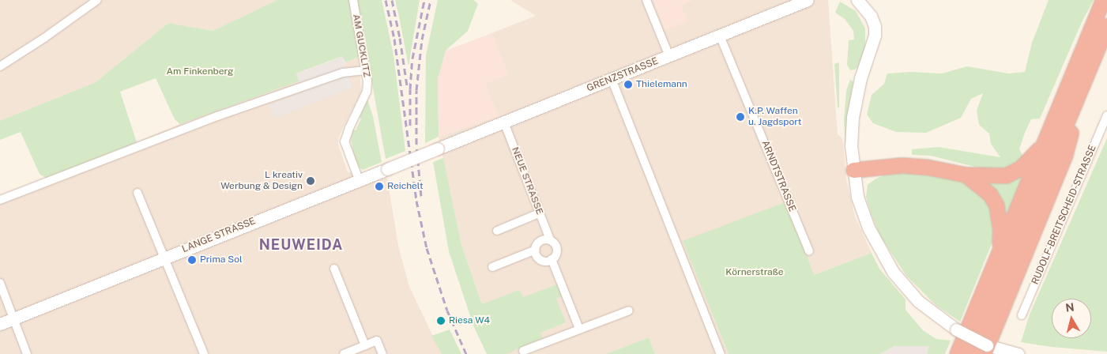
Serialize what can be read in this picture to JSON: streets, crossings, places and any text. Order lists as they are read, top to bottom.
{
  "streets": {
    "street": [
      "AM GUCKLITZ",
      "GRENZSTRASSE",
      "ARNDTSTRASSE",
      "NEUE STRASSE",
      "RUDOLF-BREITSCHEID-STRASSE",
      "LANGE STRASSE"
    ]
  },
  "crossings": [
    ["AM GUCKLITZ", "LANGE STRASSE"],
    ["GRENZSTRASSE", "ARNDTSTRASSE"],
    ["GRENZSTRASSE", "NEUE STRASSE"],
    ["GRENZSTRASSE", "LANGE STRASSE"]
  ],
  "districts": ["NEUWEIDA"],
  "parks": ["Am Finkenberg", "Körnerstraße"],
  "places": [
    "Thielemann",
    "K.P. Waffen u. Jagdsport",
    "L kreativ Werbung & Design",
    "Reichelt",
    "Prima Sol",
    "Riesa W4"
  ],
  "north": "top"
}
